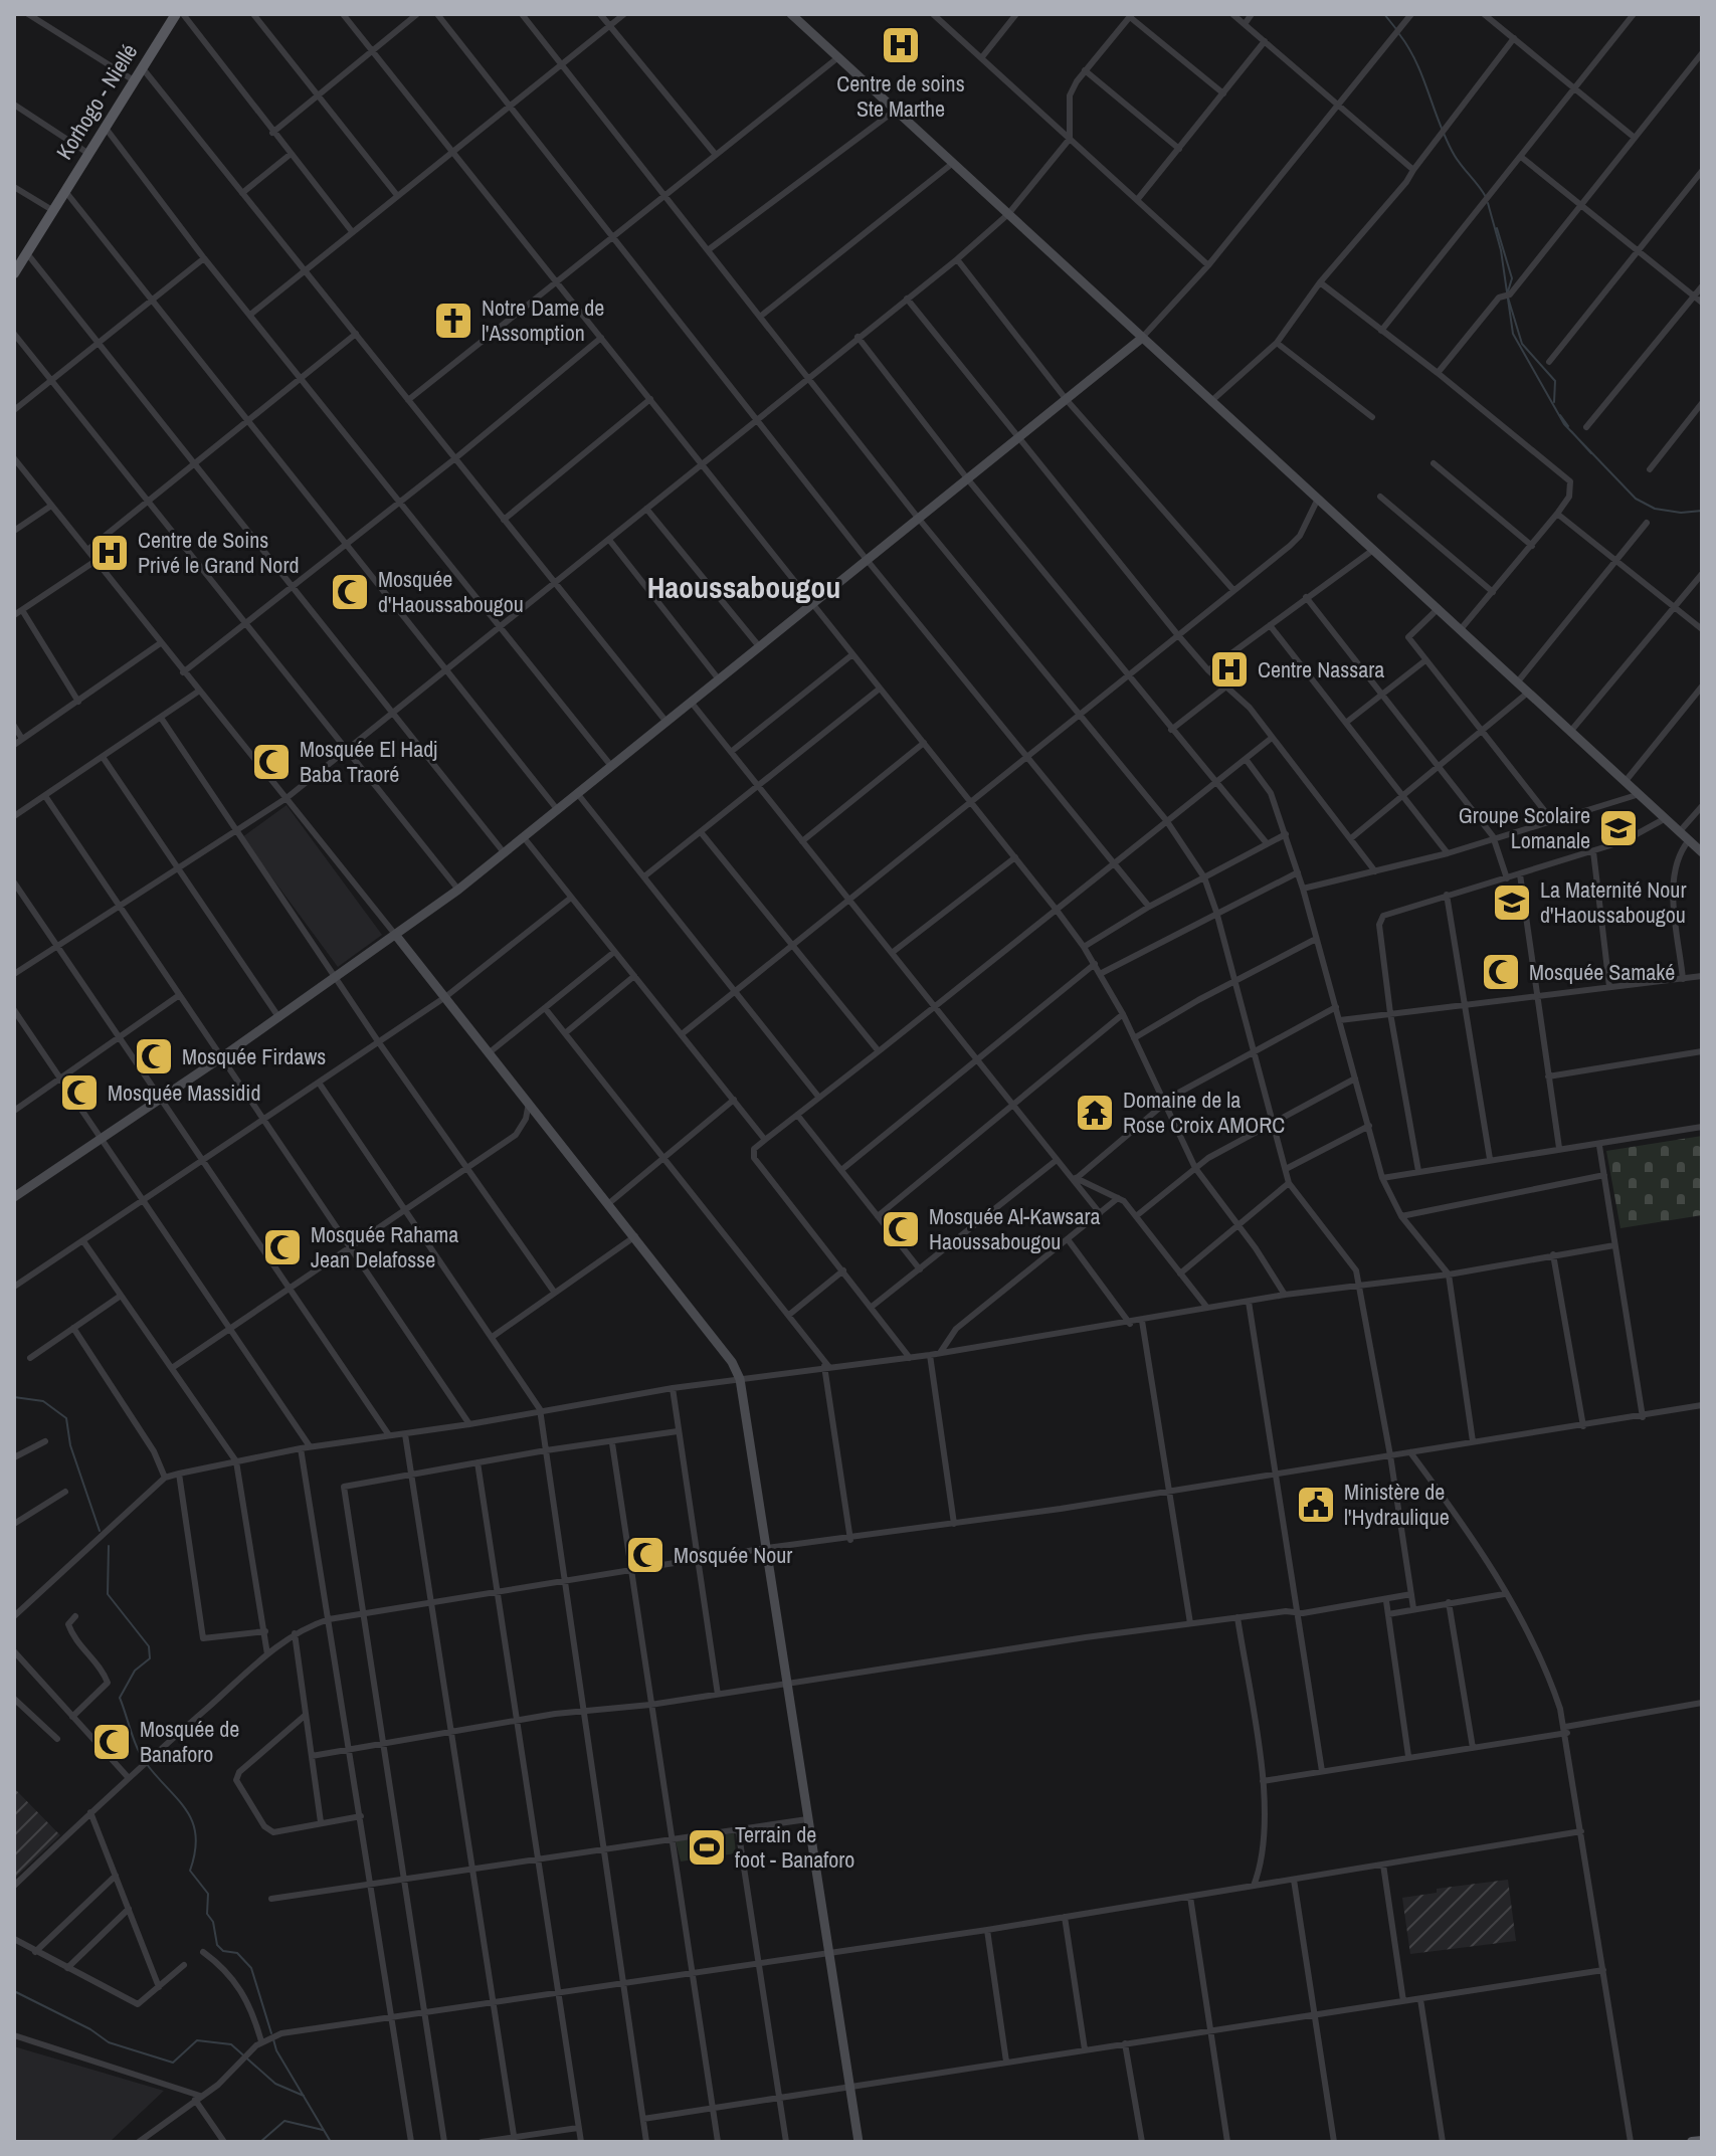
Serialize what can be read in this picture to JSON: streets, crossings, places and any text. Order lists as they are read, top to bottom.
{
  "streets": {
    "main road": ["Korhogo - Niellé"]
  },
  "districts": ["Haoussabougou"],
  "places": {
    "hospital": ["Centre de soins Ste Marthe", "Centre de Soins Privé le Grand Nord", "Centre Nassara"],
    "church": ["Notre Dame de l'Assomption"],
    "mosque": [
      "Mosquée d'Haoussabougou",
      "Mosquée El Hadj Baba Traoré",
      "Mosquée Samaké",
      "Mosquée Firdaws",
      "Mosquée Massidid",
      "Mosquée Al-Kawsara Haoussabougou",
      "Mosquée Rahama Jean Delafosse",
      "Mosquée Nour",
      "Mosquée de Banaforo"
    ],
    "school or university": ["Groupe Scolaire Lomanale", "La Maternité Nour d'Haoussabougou"],
    "temple": ["Domaine de la Rose Croix AMORC"],
    "public building": ["Ministère de l'Hydraulique"],
    "sports": ["Terrain de foot - Banaforo"]
  }
}
